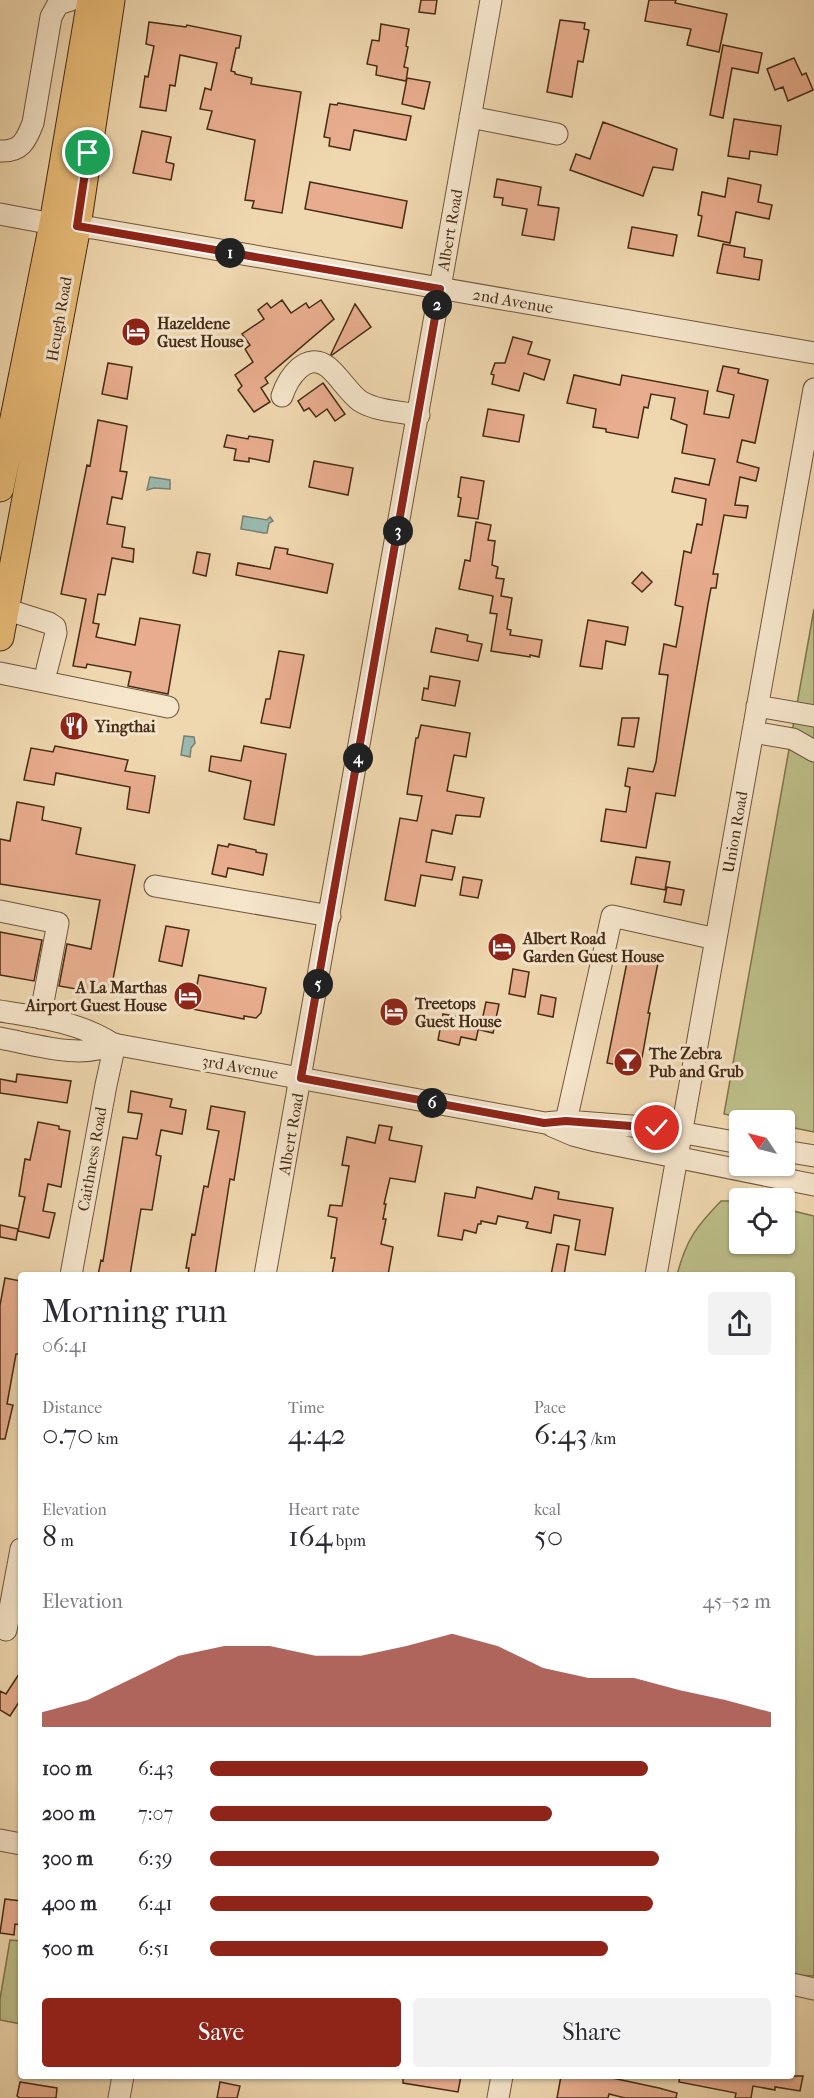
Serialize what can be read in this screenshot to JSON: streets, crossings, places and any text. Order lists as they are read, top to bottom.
{
  "streets": {
    "main road": ["Heugh Road"],
    "street": [
      "Albert Road",
      "2nd Avenue",
      "Union Road",
      "3rd Avenue",
      "Caithness Road"
    ]
  },
  "crossings": [
    ["Albert Road", "2nd Avenue"],
    ["Albert Road", "3rd Avenue"],
    ["2nd Avenue", "Heugh Road"],
    ["Union Road", "3rd Avenue"],
    ["3rd Avenue", "Caithness Road"]
  ],
  "places": {
    "hotel": [
      "Hazeldene Guest House",
      "Albert Road Garden Guest House",
      "A La Marthas Airport Guest House",
      "Treetops Guest House"
    ],
    "restaurant": ["Yingthai"],
    "bar": ["The Zebra Pub and Grub"]
  },
  "north": "top left",
  "page": {
    "pins": [
      "1",
      "2",
      "3",
      "4",
      "5",
      "6"
    ],
    "heading": ["Morning run", "06:41"],
    "stats": [
      ["Distance", "0.70 km"],
      ["Time", "4:42"],
      ["Pace", "6:43 /km"],
      ["Elevation", "8 m"],
      ["Heart rate", "164 bpm"],
      ["kcal", "50"]
    ],
    "chart": ["Elevation", "45–52 m"],
    "list": [
      {
        "name": "100 m",
        "note": "6:43"
      },
      {
        "name": "200 m",
        "note": "7:07"
      },
      {
        "name": "300 m",
        "note": "6:39"
      },
      {
        "name": "400 m",
        "note": "6:41"
      },
      {
        "name": "500 m",
        "note": "6:51"
      }
    ],
    "buttons": ["Save", "Share"]
  }
}
